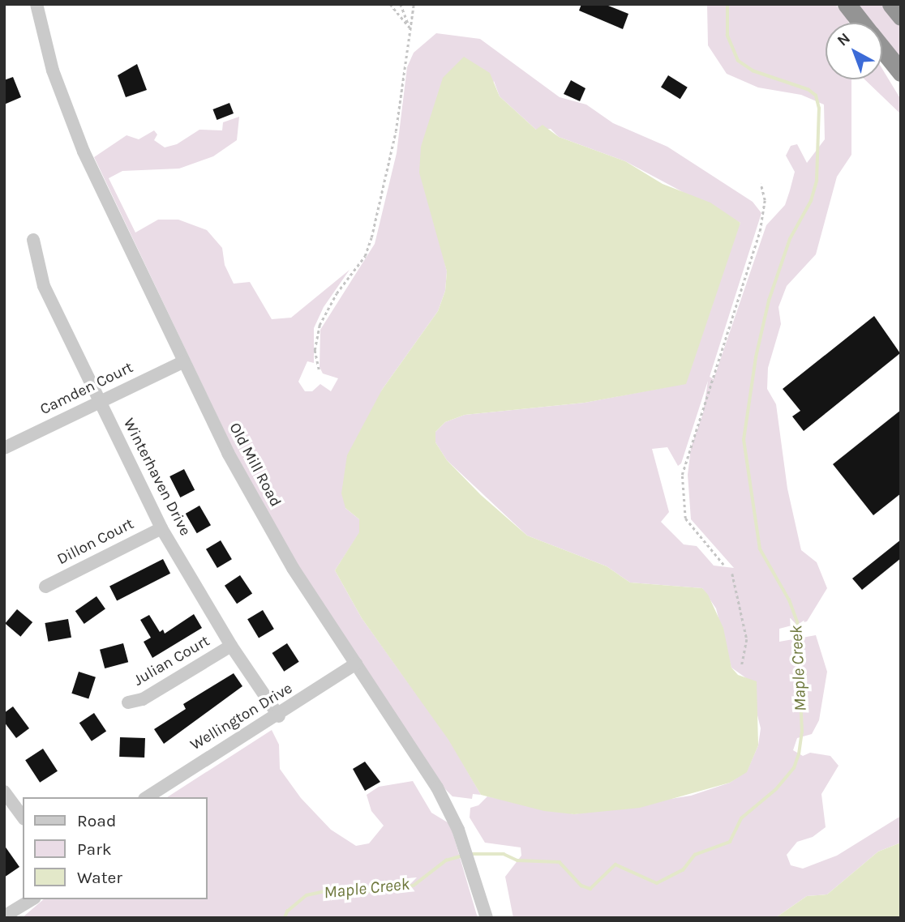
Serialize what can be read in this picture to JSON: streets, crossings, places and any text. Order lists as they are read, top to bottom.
{
  "streets": {
    "street": [
      "Camden Court",
      "Old Mill Road",
      "Winterhaven Drive",
      "Dillon Court",
      "Julian Court",
      "Wellington Drive"
    ]
  },
  "crossings": [
    ["Camden Court", "Old Mill Road"],
    ["Camden Court", "Winterhaven Drive"],
    ["Old Mill Road", "Wellington Drive"],
    ["Winterhaven Drive", "Dillon Court"],
    ["Winterhaven Drive", "Julian Court"],
    ["Winterhaven Drive", "Wellington Drive"]
  ],
  "water": ["Maple Creek"],
  "legend": ["Road", "Park", "Water"],
  "north": "top left"
}
